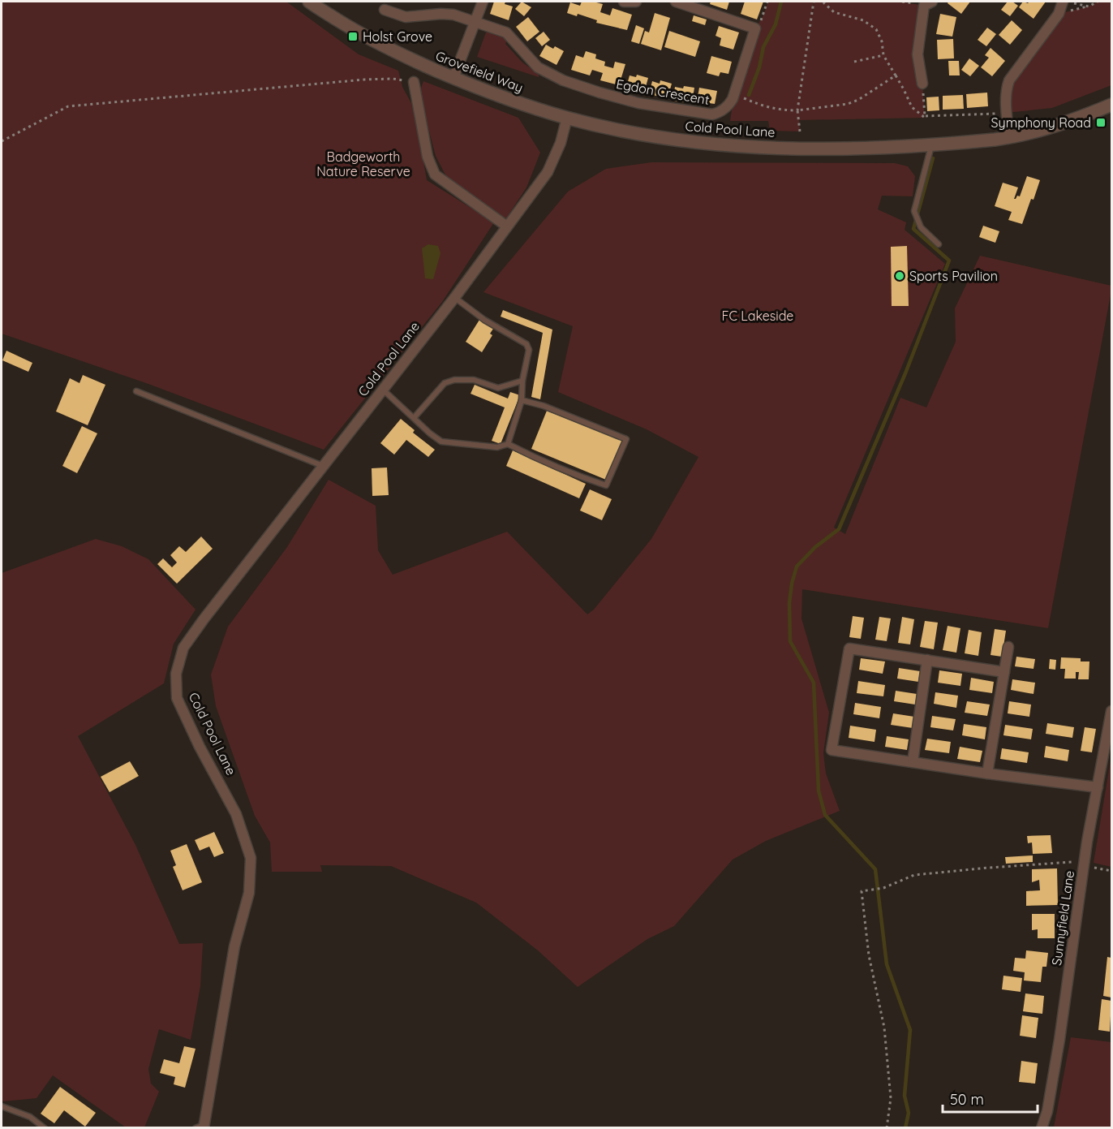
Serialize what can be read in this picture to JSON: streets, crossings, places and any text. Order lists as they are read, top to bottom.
{
  "streets": {
    "street": [
      "Grovefield Way",
      "Egdon Crescent",
      "Cold Pool Lane",
      "Sunnyfield Lane"
    ]
  },
  "crossings": [
    ["Grovefield Way", "Cold Pool Lane"]
  ],
  "parks": ["Badgeworth Nature Reserve", "FC Lakeside"],
  "places": {
    "transit": ["Holst Grove", "Symphony Road"],
    "other": ["Sports Pavilion"]
  },
  "scale_bar": "50 m"
}
